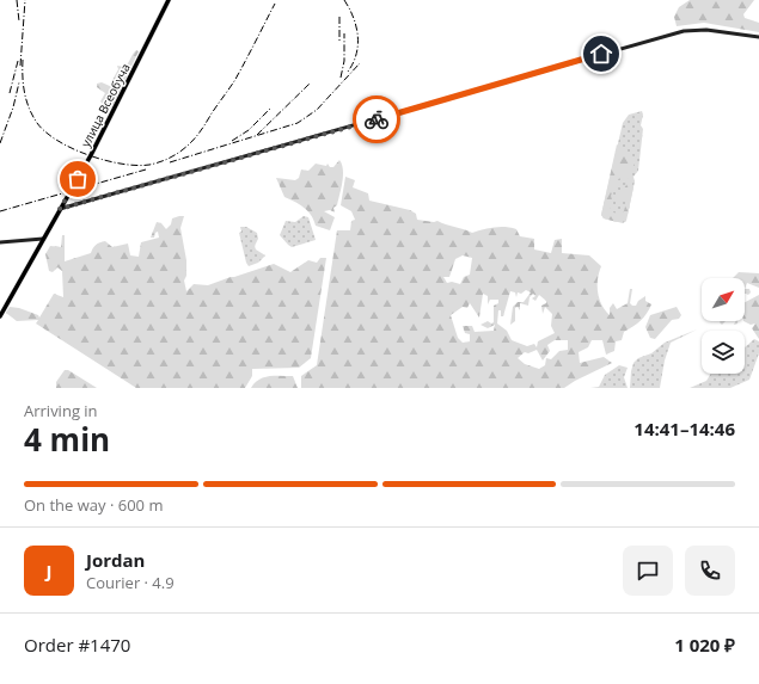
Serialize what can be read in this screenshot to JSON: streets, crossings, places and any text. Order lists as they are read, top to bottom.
{
  "streets": {
    "main road": ["улица Всеобуча"]
  },
  "north": "top right",
  "page": {
    "heading": ["4 min", "Arriving in", "14:41–14:46"],
    "panel": [
      "Jordan",
      "Courier · 4.9",
      "Order #1470",
      "1 020 ₽"
    ],
    "bar": "On the way · 600 m",
    "round": "J"
  }
}
